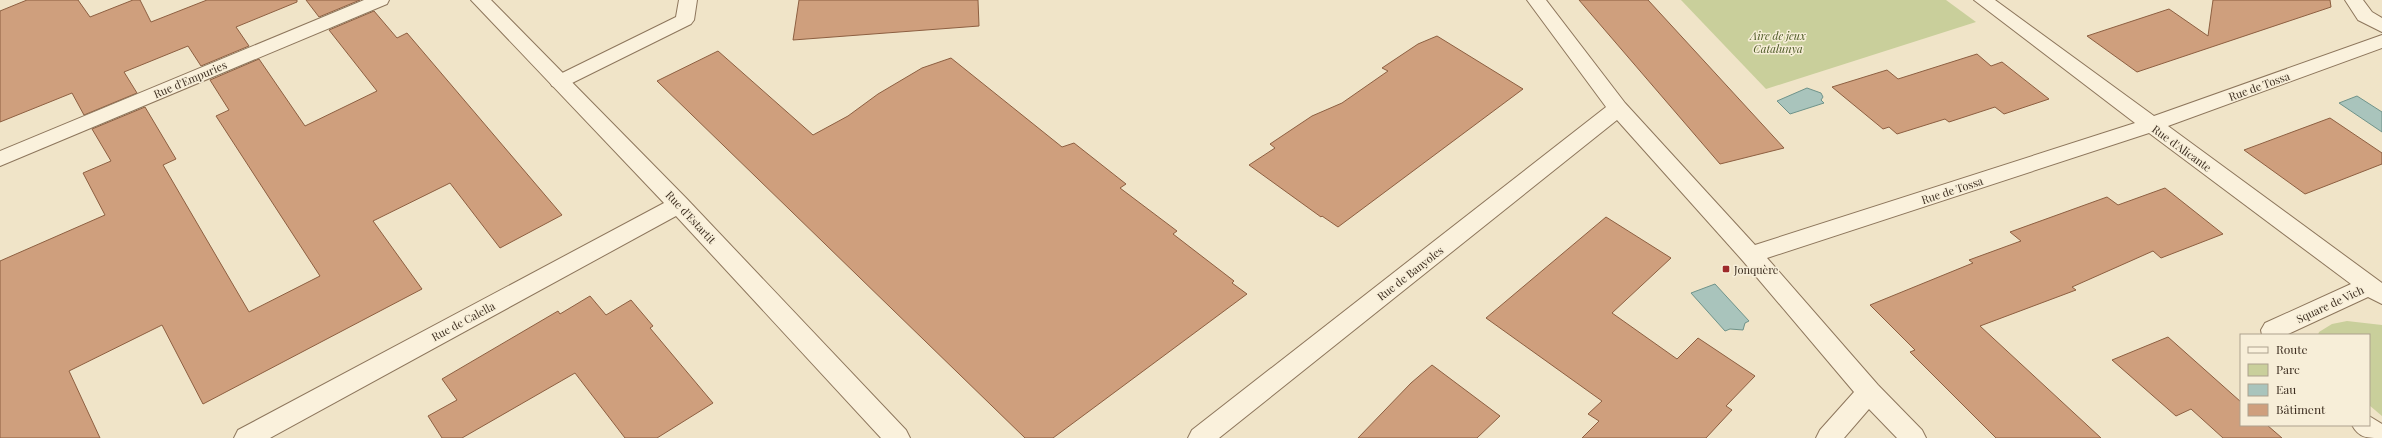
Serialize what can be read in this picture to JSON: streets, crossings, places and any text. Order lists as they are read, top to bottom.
{
  "streets": {
    "street": [
      "Rue d'Empuries",
      "Rue de Tossa",
      "Rue d'Alicante",
      "Rue d'Estartit",
      "Rue de Banyoles",
      "Square de Vich",
      "Rue de Calella"
    ]
  },
  "crossings": [
    ["Rue de Tossa", "Rue d'Alicante"],
    ["Rue d'Alicante", "Square de Vich"],
    ["Rue d'Estartit", "Rue de Calella"]
  ],
  "parks": ["Aire de jeux Catalunya"],
  "places": {
    "transit": ["Jonquère"]
  },
  "legend": [
    "Route",
    "Parc",
    "Eau",
    "Bâtiment"
  ]
}
